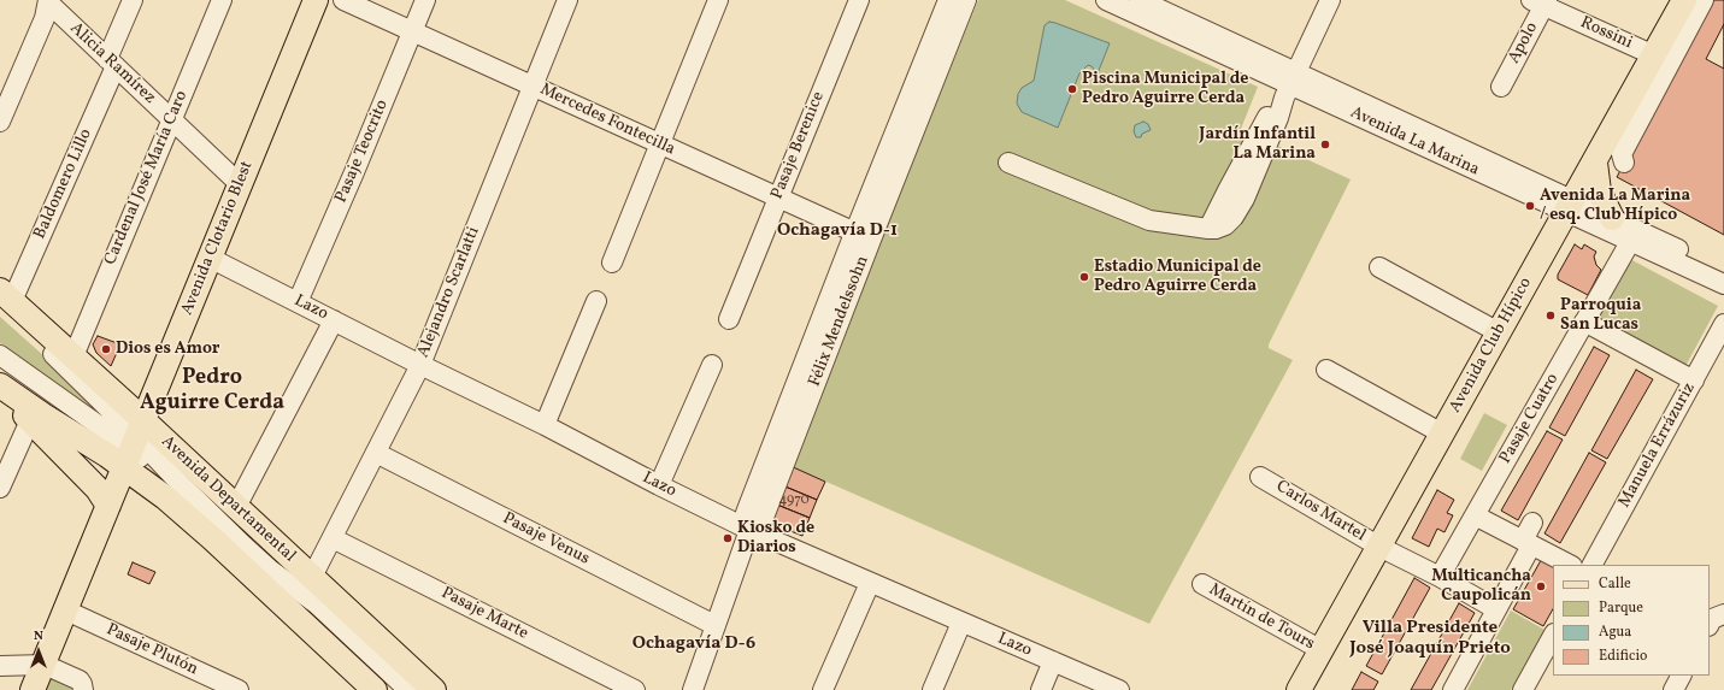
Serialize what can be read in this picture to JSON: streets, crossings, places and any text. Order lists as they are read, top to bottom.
{
  "streets": {
    "main road": ["Avenida Clotario Blest", "Avenida Club Hípico", "Avenida Departamental"],
    "street": [
      "Rossini",
      "Apolo",
      "Alicia Ramírez",
      "Mercedes Fontecilla",
      "Avenida La Marina",
      "Pasaje Berenice",
      "Pasaje Teocrito",
      "Cardenal José María Caro",
      "Baldomero Lillo",
      "Alejandro Scarlatti",
      "Lazo",
      "Félix Mendelssohn",
      "Pasaje Cuatro",
      "Manuela Errázuriz",
      "Carlos Martel",
      "Pasaje Venus",
      "Pasaje Marte",
      "Martín de Tours",
      "Pasaje Plutón"
    ]
  },
  "crossings": [
    ["Rossini", "Apolo"],
    ["Rossini", "Avenida Club Hípico"],
    ["Alicia Ramírez", "Cardenal José María Caro"],
    ["Alicia Ramírez", "Baldomero Lillo"],
    ["Alicia Ramírez", "Avenida Clotario Blest"],
    ["Mercedes Fontecilla", "Pasaje Berenice"],
    ["Mercedes Fontecilla", "Pasaje Teocrito"],
    ["Mercedes Fontecilla", "Alejandro Scarlatti"],
    ["Mercedes Fontecilla", "Félix Mendelssohn"],
    ["Avenida La Marina", "Avenida Club Hípico"],
    ["Avenida La Marina", "Pasaje Cuatro"],
    ["Pasaje Teocrito", "Lazo"],
    ["Cardenal José María Caro", "Avenida Departamental"],
    ["Baldomero Lillo", "Avenida Departamental"],
    ["Avenida Clotario Blest", "Lazo"],
    ["Avenida Clotario Blest", "Avenida Departamental"],
    ["Avenida Clotario Blest", "Pasaje Plutón"],
    ["Alejandro Scarlatti", "Lazo"],
    ["Alejandro Scarlatti", "Avenida Departamental"],
    ["Alejandro Scarlatti", "Pasaje Venus"],
    ["Alejandro Scarlatti", "Pasaje Marte"],
    ["Lazo", "Félix Mendelssohn"],
    ["Félix Mendelssohn", "Pasaje Venus"],
    ["Avenida Club Hípico", "Carlos Martel"],
    ["Avenida Club Hípico", "Martín de Tours"],
    ["Pasaje Cuatro", "Carlos Martel"]
  ],
  "districts": [
    "Ochagavía D-1",
    "Pedro Aguirre Cerda",
    "Villa Presidente José Joaquín Prieto",
    "Ochagavía D-6"
  ],
  "places": [
    "Piscina Municipal de Pedro Aguirre Cerda",
    "Jardín Infantil La Marina",
    "Avenida La Marina / esq. Club Hípico",
    "Estadio Municipal de Pedro Aguirre Cerda",
    "Parroquia San Lucas",
    "Dios es Amor",
    "Kiosko de Diarios",
    "Multicancha Caupolicán"
  ],
  "house_numbers": ["4970"],
  "legend": [
    "Calle",
    "Parque",
    "Agua",
    "Edificio"
  ],
  "north": "top"
}
